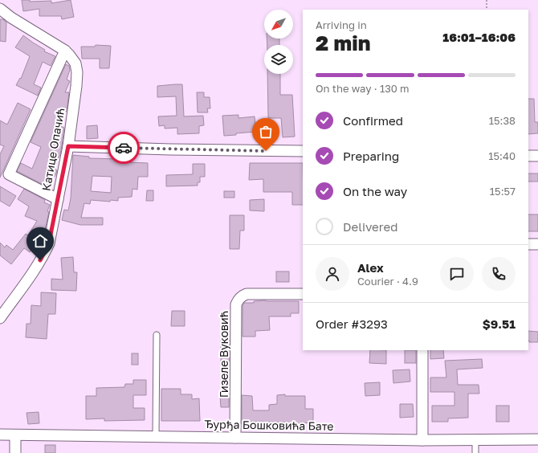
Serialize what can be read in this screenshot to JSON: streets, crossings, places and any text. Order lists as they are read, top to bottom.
{
  "streets": {
    "street": ["Катице Опачић", "Гизеле Вуковић", "Ђурђа Бошковића Бате"]
  },
  "crossings": [
    ["Гизеле Вуковић", "Ђурђа Бошковића Бате"]
  ],
  "north": "bottom left",
  "page": {
    "heading": ["2 min", "Arriving in", "16:01–16:06"],
    "panel": [
      "Alex",
      "Courier · 4.9",
      "Order #3293",
      "$9.51"
    ],
    "bar": "On the way · 130 m",
    "list": [
      ["Confirmed", "15:38"],
      ["Preparing", "15:40"],
      ["On the way", "15:57"],
      "Delivered"
    ]
  }
}
